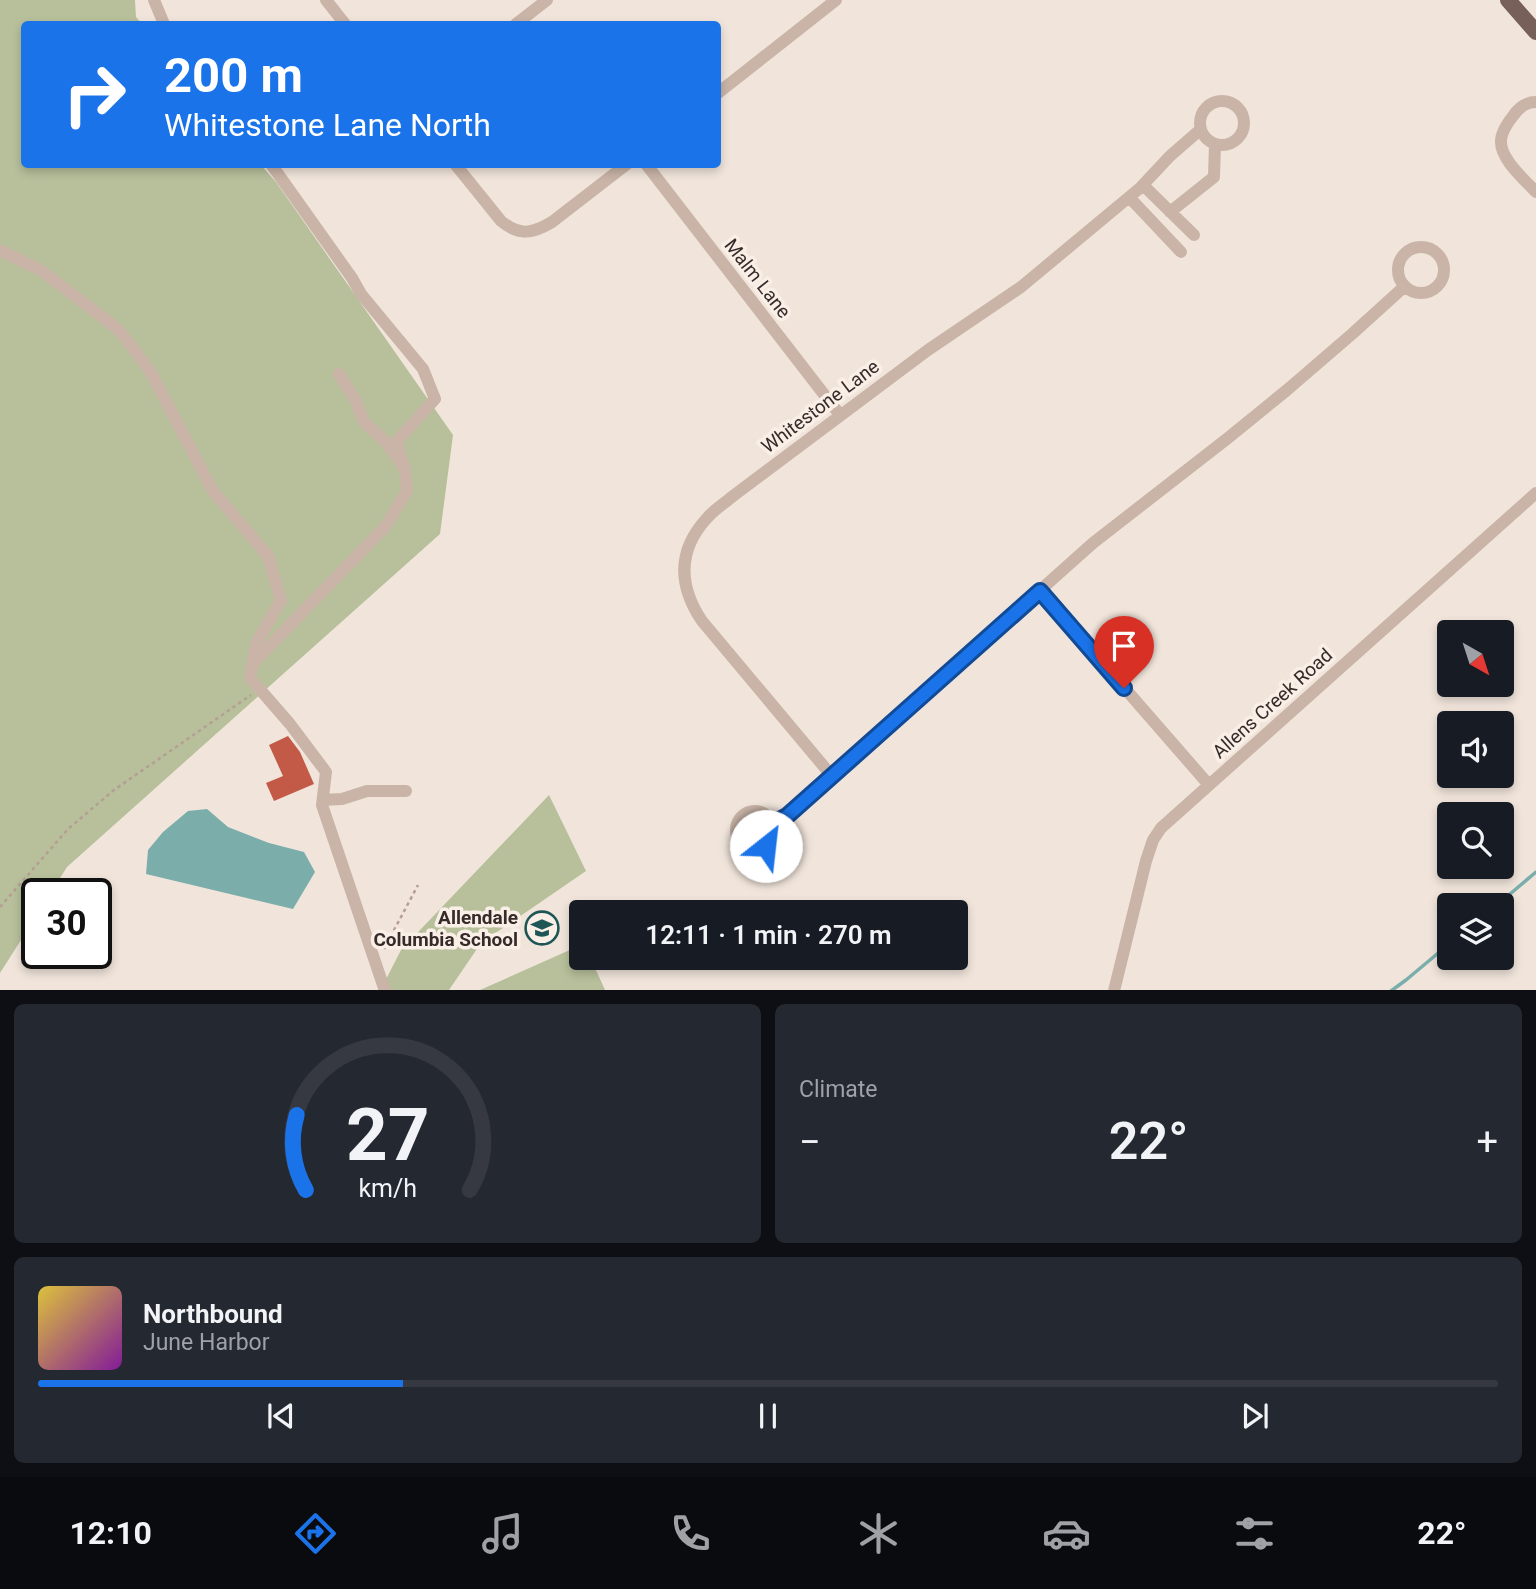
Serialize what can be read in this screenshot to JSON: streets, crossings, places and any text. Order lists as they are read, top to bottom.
{
  "streets": {
    "street": ["Malm Lane", "Whitestone Lane", "Allens Creek Road"]
  },
  "crossings": [
    ["Malm Lane", "Whitestone Lane"]
  ],
  "places": {
    "school or university": ["Allendale Columbia School"]
  },
  "north": "bottom right",
  "page": {
    "turn": ["200 m", "Whitestone Lane North"],
    "limit": "30",
    "trip": "12:11 · 1 min · 270 m",
    "tile": "Climate",
    "heat": ["−", "22°", "+"],
    "song": ["Northbound", "June Harbor"],
    "tabs": ["12:10", "22°"],
    "gauge": ["27", "km/h"]
  }
}
